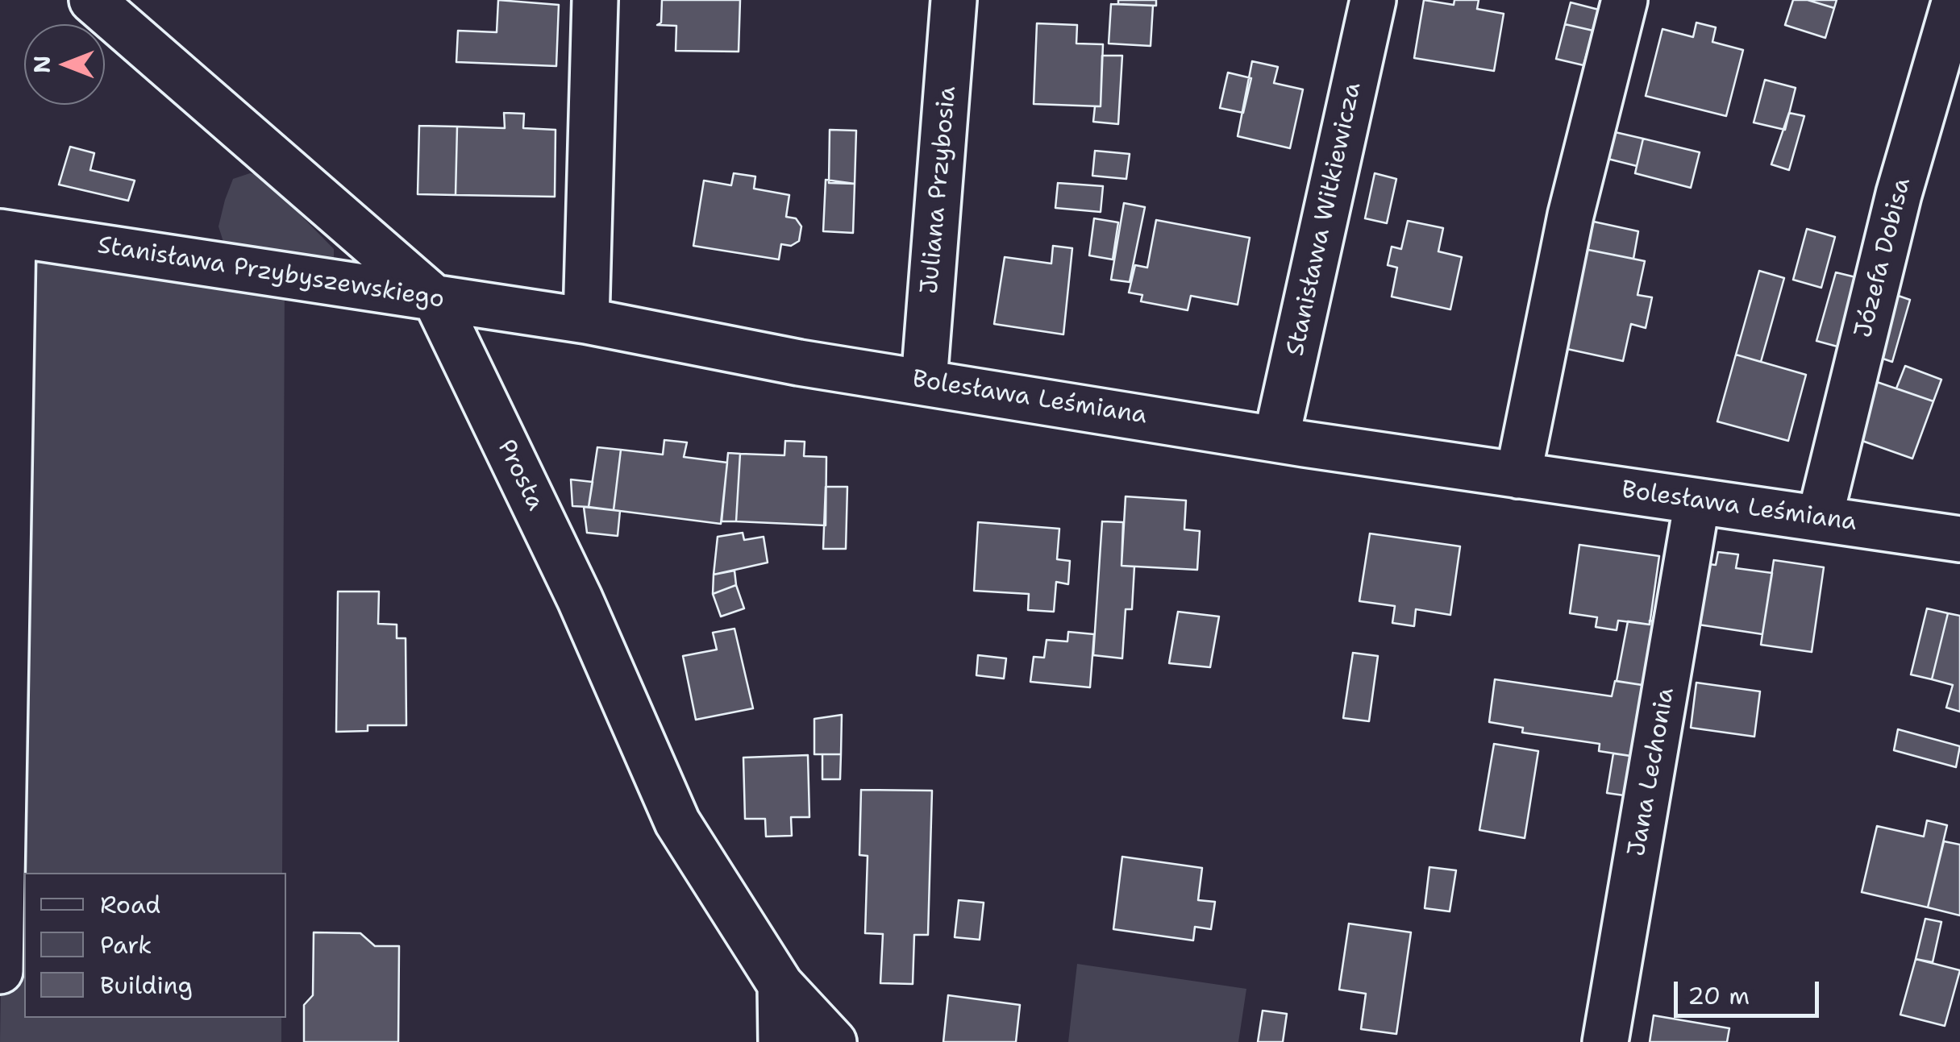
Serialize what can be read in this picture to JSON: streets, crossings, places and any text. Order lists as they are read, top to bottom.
{
  "streets": {
    "street": [
      "Juliana Przybosia",
      "Stanisława Witkiewicza",
      "Józefa Dobisa",
      "Stanisława Przybyszewskiego",
      "Bolesława Leśmiana",
      "Prosta",
      "Jana Lechonia"
    ]
  },
  "crossings": [
    ["Juliana Przybosia", "Bolesława Leśmiana"],
    ["Stanisława Witkiewicza", "Bolesława Leśmiana"],
    ["Józefa Dobisa", "Bolesława Leśmiana"],
    ["Stanisława Przybyszewskiego", "Bolesława Leśmiana"],
    ["Stanisława Przybyszewskiego", "Prosta"],
    ["Bolesława Leśmiana", "Jana Lechonia"]
  ],
  "legend": ["Road", "Park", "Building"],
  "scale_bar": "20 m",
  "north": "left"
}
